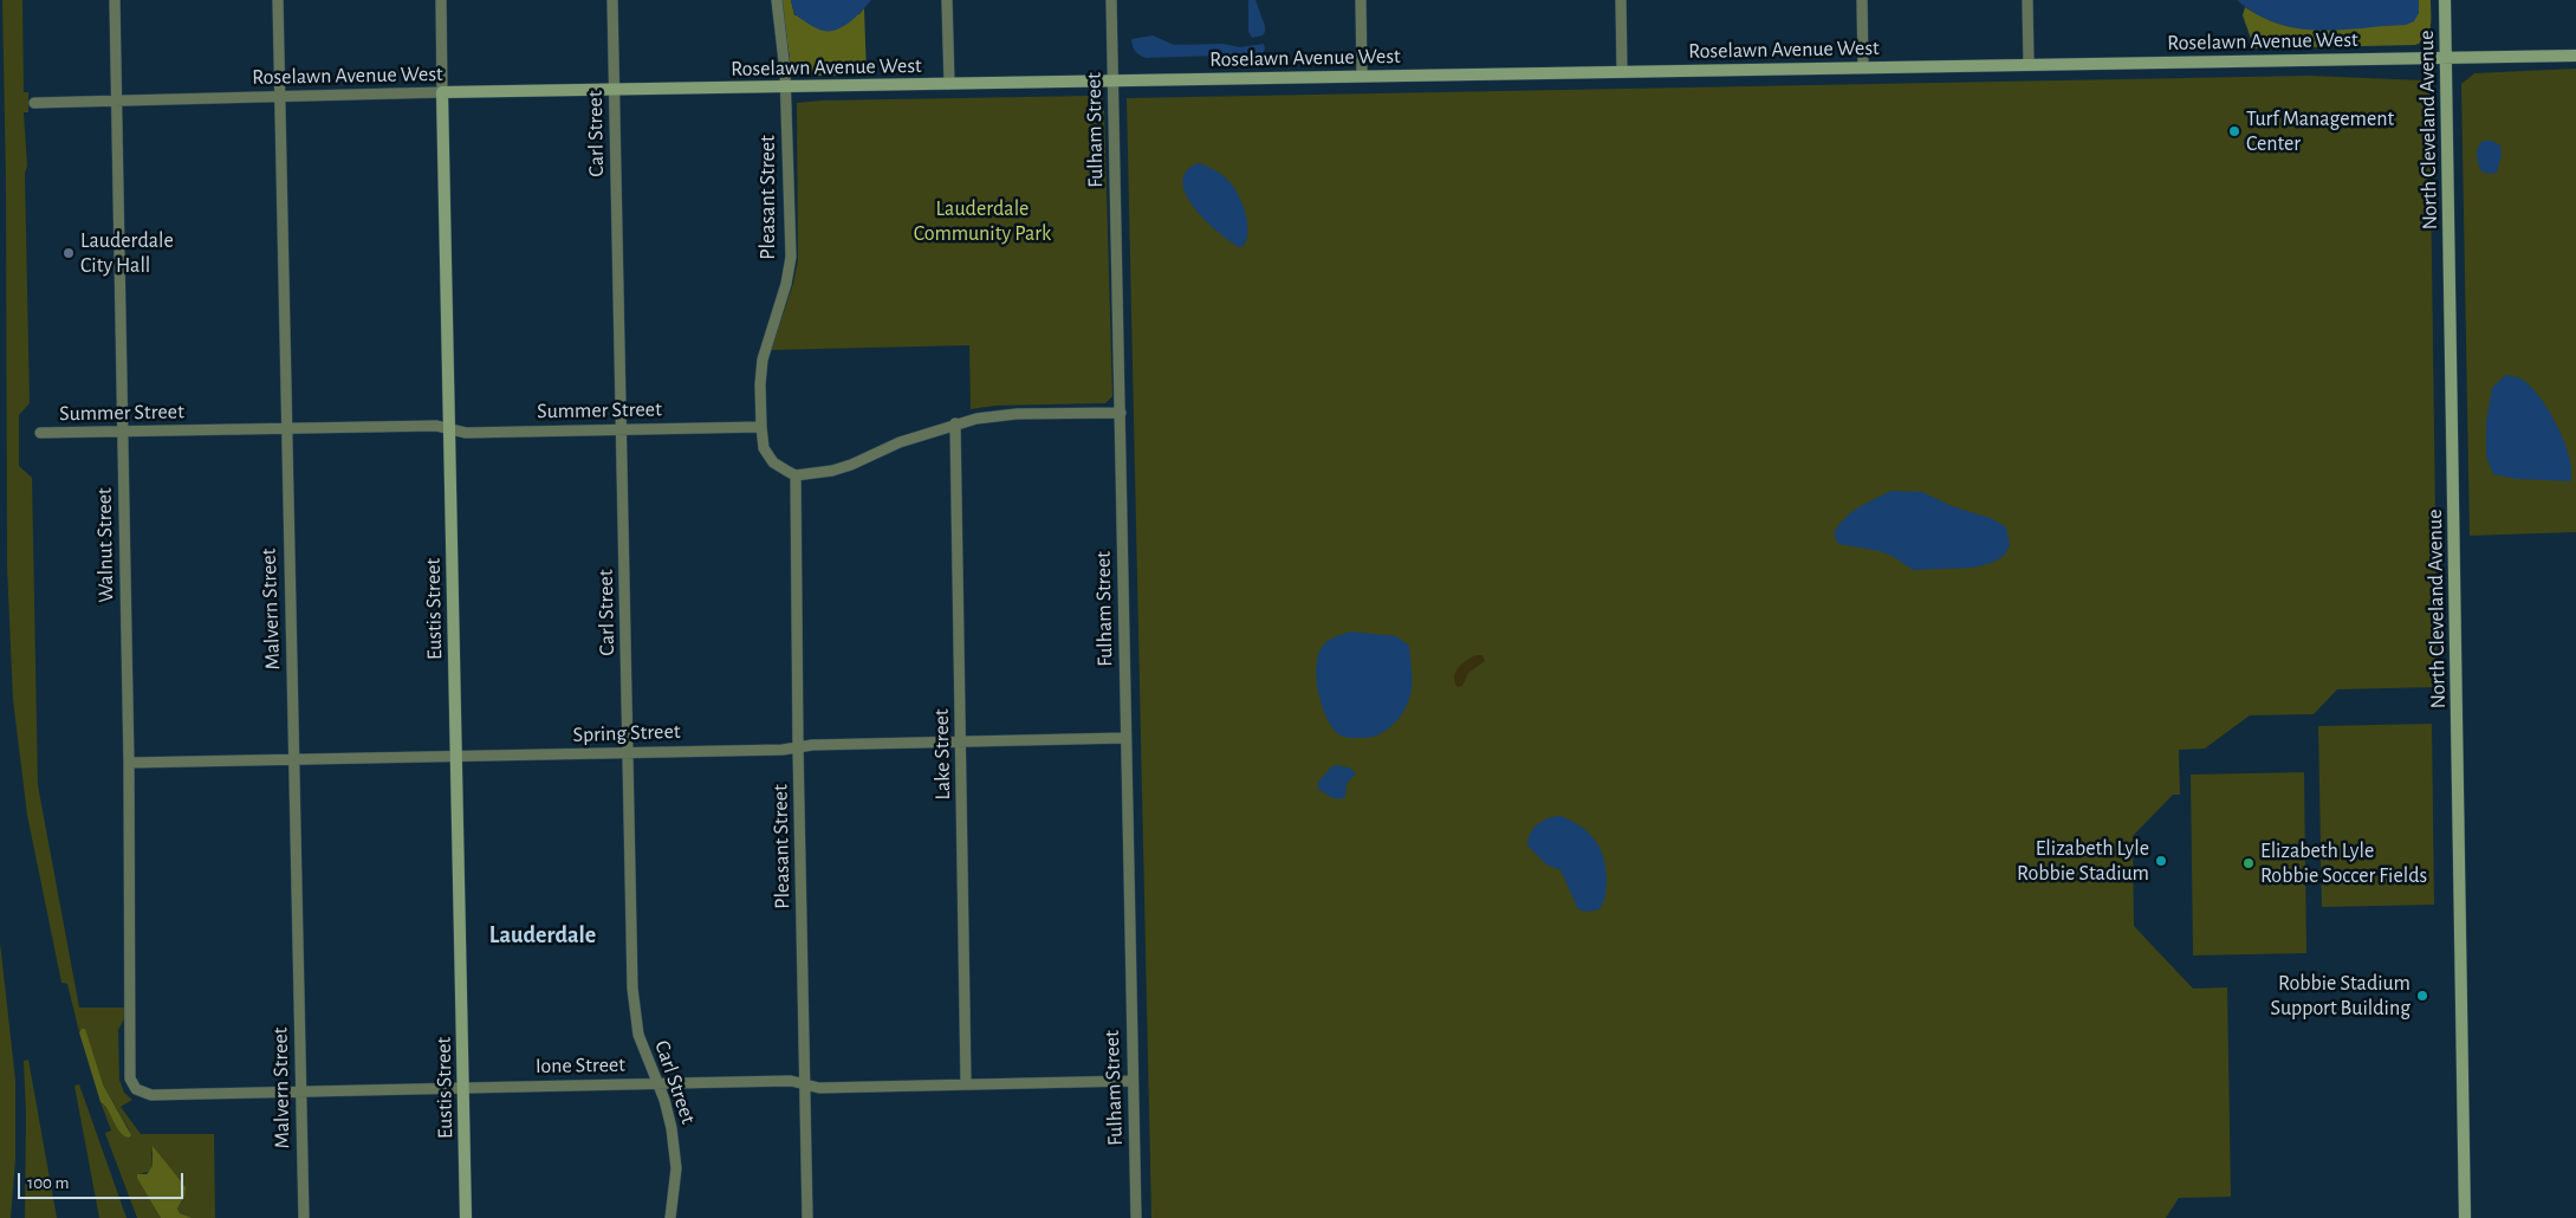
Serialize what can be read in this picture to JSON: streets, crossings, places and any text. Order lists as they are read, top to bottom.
{
  "streets": {
    "street": [
      "Roselawn Avenue West",
      "Fulham Street",
      "North Cleveland Avenue",
      "Carl Street",
      "Pleasant Street",
      "Summer Street",
      "Walnut Street",
      "Malvern Street",
      "Eustis Street",
      "Spring Street",
      "Lake Street",
      "Ione Street"
    ]
  },
  "crossings": [
    ["Roselawn Avenue West", "Fulham Street"],
    ["Roselawn Avenue West", "North Cleveland Avenue"],
    ["Roselawn Avenue West", "Carl Street"],
    ["Roselawn Avenue West", "Pleasant Street"],
    ["Roselawn Avenue West", "Walnut Street"],
    ["Roselawn Avenue West", "Malvern Street"],
    ["Roselawn Avenue West", "Eustis Street"],
    ["Fulham Street", "Spring Street"],
    ["Fulham Street", "Ione Street"],
    ["Carl Street", "Summer Street"],
    ["Carl Street", "Spring Street"],
    ["Carl Street", "Ione Street"],
    ["Pleasant Street", "Summer Street"],
    ["Pleasant Street", "Spring Street"],
    ["Pleasant Street", "Ione Street"],
    ["Summer Street", "Walnut Street"],
    ["Summer Street", "Malvern Street"],
    ["Summer Street", "Eustis Street"],
    ["Walnut Street", "Spring Street"],
    ["Walnut Street", "Ione Street"],
    ["Malvern Street", "Spring Street"],
    ["Malvern Street", "Ione Street"],
    ["Eustis Street", "Spring Street"],
    ["Eustis Street", "Ione Street"],
    ["Spring Street", "Lake Street"],
    ["Lake Street", "Ione Street"]
  ],
  "districts": ["Lauderdale"],
  "parks": ["Lauderdale Community Park"],
  "places": [
    "Turf Management Center",
    "Lauderdale City Hall",
    "Elizabeth Lyle Robbie Stadium",
    "Elizabeth Lyle Robbie Soccer Fields",
    "Robbie Stadium Support Building"
  ],
  "scale_bar": "100 m"
}
